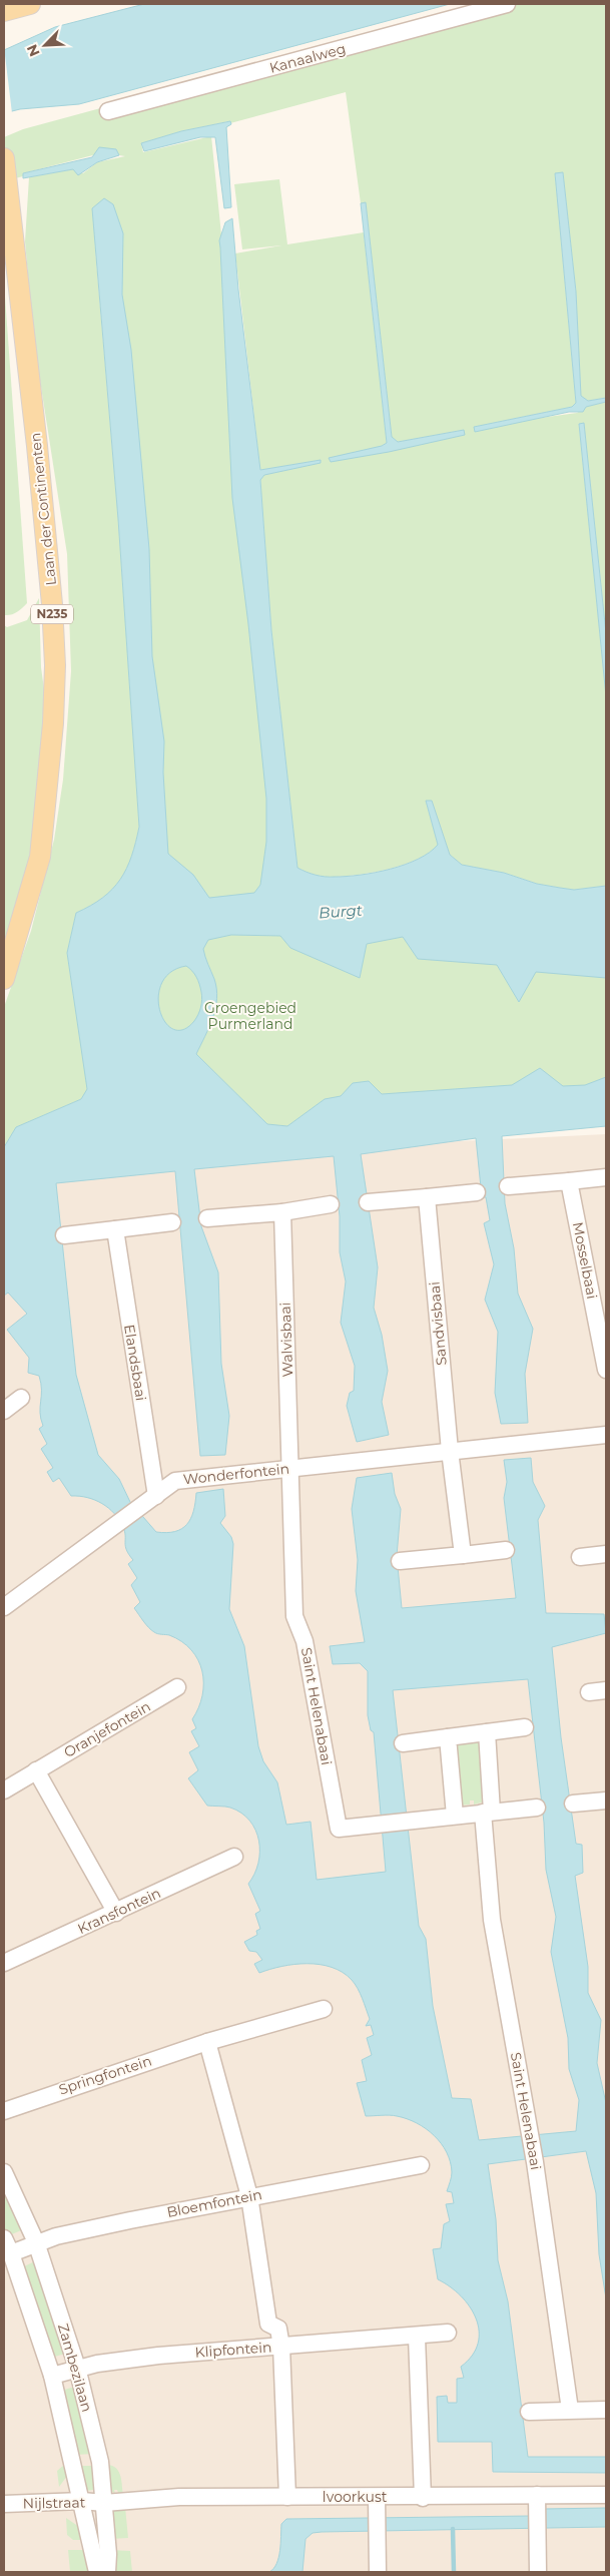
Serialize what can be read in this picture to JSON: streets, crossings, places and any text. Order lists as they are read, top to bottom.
{
  "streets": {
    "main road": ["Laan der Continenten", "N235"],
    "street": [
      "Kanaalweg",
      "Mosselbaai",
      "Sandvisbaai",
      "Walvisbaai",
      "Elandsbaai",
      "Wonderfontein",
      "Saint Helenabaai",
      "Oranjefontein",
      "Kransfontein",
      "Springfontein",
      "Bloemfontein",
      "Klipfontein",
      "Zambezilaan",
      "Ivoorkust",
      "Nijlstraat"
    ]
  },
  "crossings": [
    ["Sandvisbaai", "Wonderfontein"],
    ["Walvisbaai", "Wonderfontein"],
    ["Walvisbaai", "Saint Helenabaai"],
    ["Elandsbaai", "Wonderfontein"],
    ["Wonderfontein", "Saint Helenabaai"],
    ["Bloemfontein", "Zambezilaan"],
    ["Klipfontein", "Zambezilaan"],
    ["Zambezilaan", "Ivoorkust"],
    ["Zambezilaan", "Nijlstraat"],
    ["Ivoorkust", "Nijlstraat"]
  ],
  "water": ["Burgt"],
  "parks": ["Groengebied Purmerland"],
  "north": "bottom left"
}
